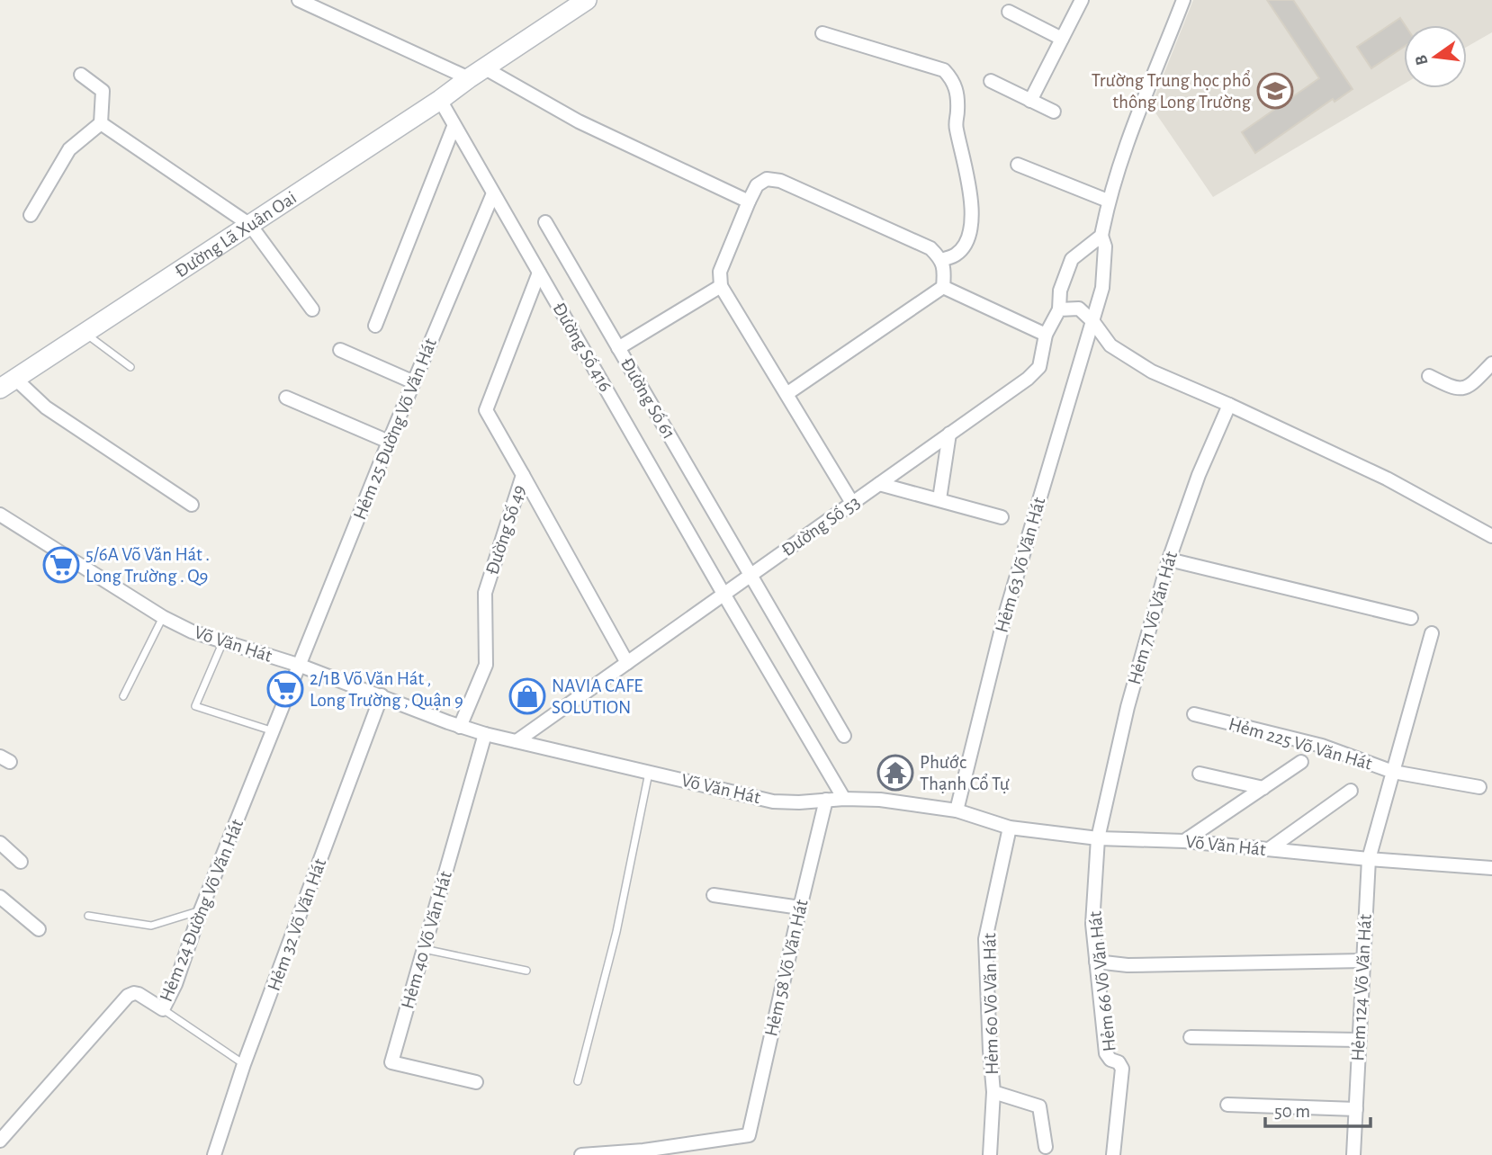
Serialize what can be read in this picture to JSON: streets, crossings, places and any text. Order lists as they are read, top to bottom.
{
  "streets": {
    "main road": ["Đường Lã Xuân Oai"],
    "street": [
      "Đường Số 416",
      "Đường Số 61",
      "Hẻm 25 Đường Võ Văn Hát",
      "Đường Số 53",
      "Đường Số 49",
      "Hẻm 63 Võ Văn Hát",
      "Hẻm 71 Võ Văn Hát",
      "Võ Văn Hát",
      "Hẻm 225 Võ Văn Hát",
      "Hẻm 24 Đường Võ Văn Hát",
      "Hẻm 32 Võ Văn Hát",
      "Hẻm 40 Võ Văn Hát",
      "Hẻm 58 Võ Văn Hát",
      "Hẻm 66 Võ Văn Hát",
      "Hẻm 124 Võ Văn Hát",
      "Hẻm 60 Võ Văn Hát"
    ]
  },
  "crossings": [
    ["Đường Lã Xuân Oai", "Đường Số 416"],
    ["Đường Số 416", "Hẻm 25 Đường Võ Văn Hát"],
    ["Đường Số 416", "Đường Số 53"],
    ["Đường Số 416", "Đường Số 49"],
    ["Đường Số 416", "Võ Văn Hát"],
    ["Đường Số 61", "Đường Số 53"],
    ["Hẻm 25 Đường Võ Văn Hát", "Võ Văn Hát"],
    ["Hẻm 25 Đường Võ Văn Hát", "Hẻm 24 Đường Võ Văn Hát"],
    ["Đường Số 53", "Hẻm 63 Võ Văn Hát"],
    ["Đường Số 53", "Võ Văn Hát"],
    ["Đường Số 49", "Võ Văn Hát"],
    ["Hẻm 63 Võ Văn Hát", "Võ Văn Hát"],
    ["Hẻm 71 Võ Văn Hát", "Võ Văn Hát"],
    ["Hẻm 71 Võ Văn Hát", "Hẻm 66 Võ Văn Hát"],
    ["Võ Văn Hát", "Hẻm 225 Võ Văn Hát"],
    ["Võ Văn Hát", "Hẻm 24 Đường Võ Văn Hát"],
    ["Võ Văn Hát", "Hẻm 32 Võ Văn Hát"],
    ["Võ Văn Hát", "Hẻm 40 Võ Văn Hát"],
    ["Võ Văn Hát", "Hẻm 58 Võ Văn Hát"],
    ["Võ Văn Hát", "Hẻm 66 Võ Văn Hát"],
    ["Võ Văn Hát", "Hẻm 124 Võ Văn Hát"],
    ["Võ Văn Hát", "Hẻm 60 Võ Văn Hát"],
    ["Hẻm 225 Võ Văn Hát", "Hẻm 124 Võ Văn Hát"]
  ],
  "places": {
    "school or university": ["Trường Trung học phổ thông Long Trường"],
    "supermarket": ["5/6A Võ Văn Hát . Long Trường . Q9", "2/1B Võ Văn Hát , Long Trường , Quận 9"],
    "shop": ["NAVIA CAFE SOLUTION"],
    "temple": ["Phước Thạnh Cổ Tự"]
  },
  "scale_bar": "50 m",
  "north": "left"
}
